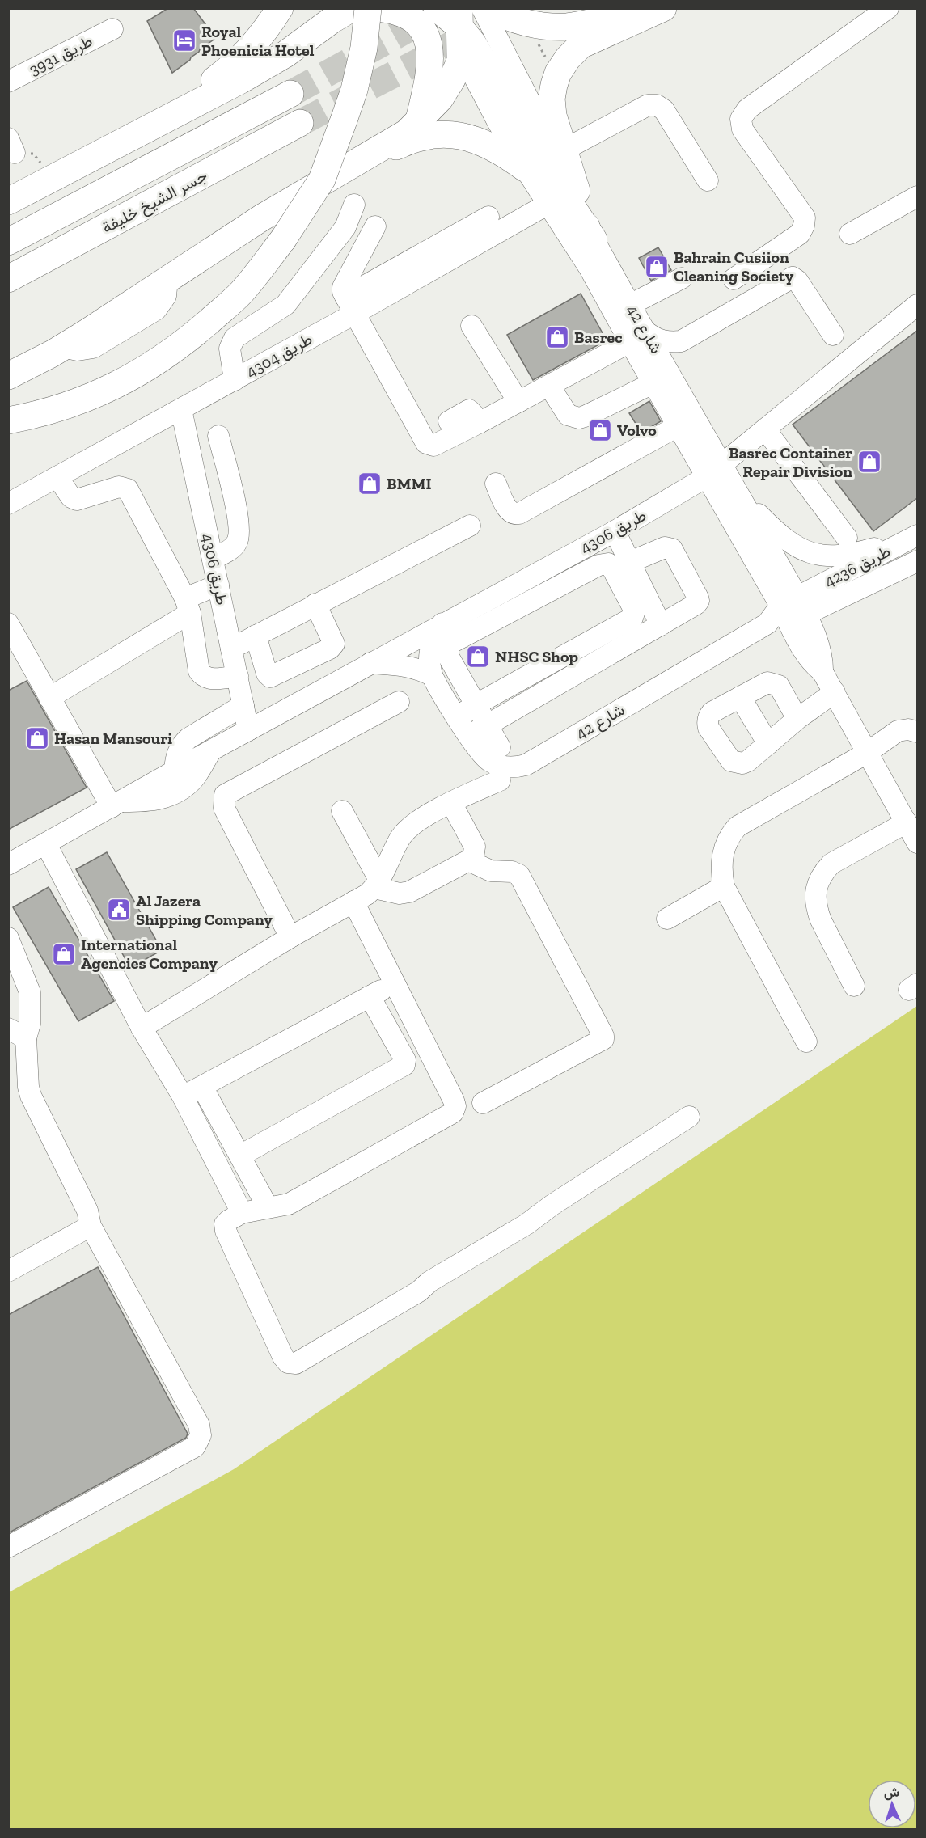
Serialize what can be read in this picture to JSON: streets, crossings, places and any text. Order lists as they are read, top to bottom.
{
  "streets": {
    "highway": ["جسر الشيخ خليفة"],
    "street": [
      "طريق 3931",
      "شارع 42",
      "طريق 4304",
      "طريق 4306",
      "طريق 4236"
    ]
  },
  "crossings": [
    ["شارع 42", "طريق 4304"],
    ["شارع 42", "طريق 4306"],
    ["شارع 42", "طريق 4236"],
    ["طريق 4304", "طريق 4306"]
  ],
  "places": {
    "hotel": ["Royal Phoenicia Hotel"],
    "shop": [
      "Bahrain Cusiion Cleaning Society",
      "Basrec",
      "Volvo",
      "Basrec Container Repair Division",
      "BMMI",
      "NHSC Shop",
      "Hasan Mansouri",
      "International Agencies Company"
    ],
    "public building": ["Al Jazera Shipping Company"]
  },
  "north": "top"
}
